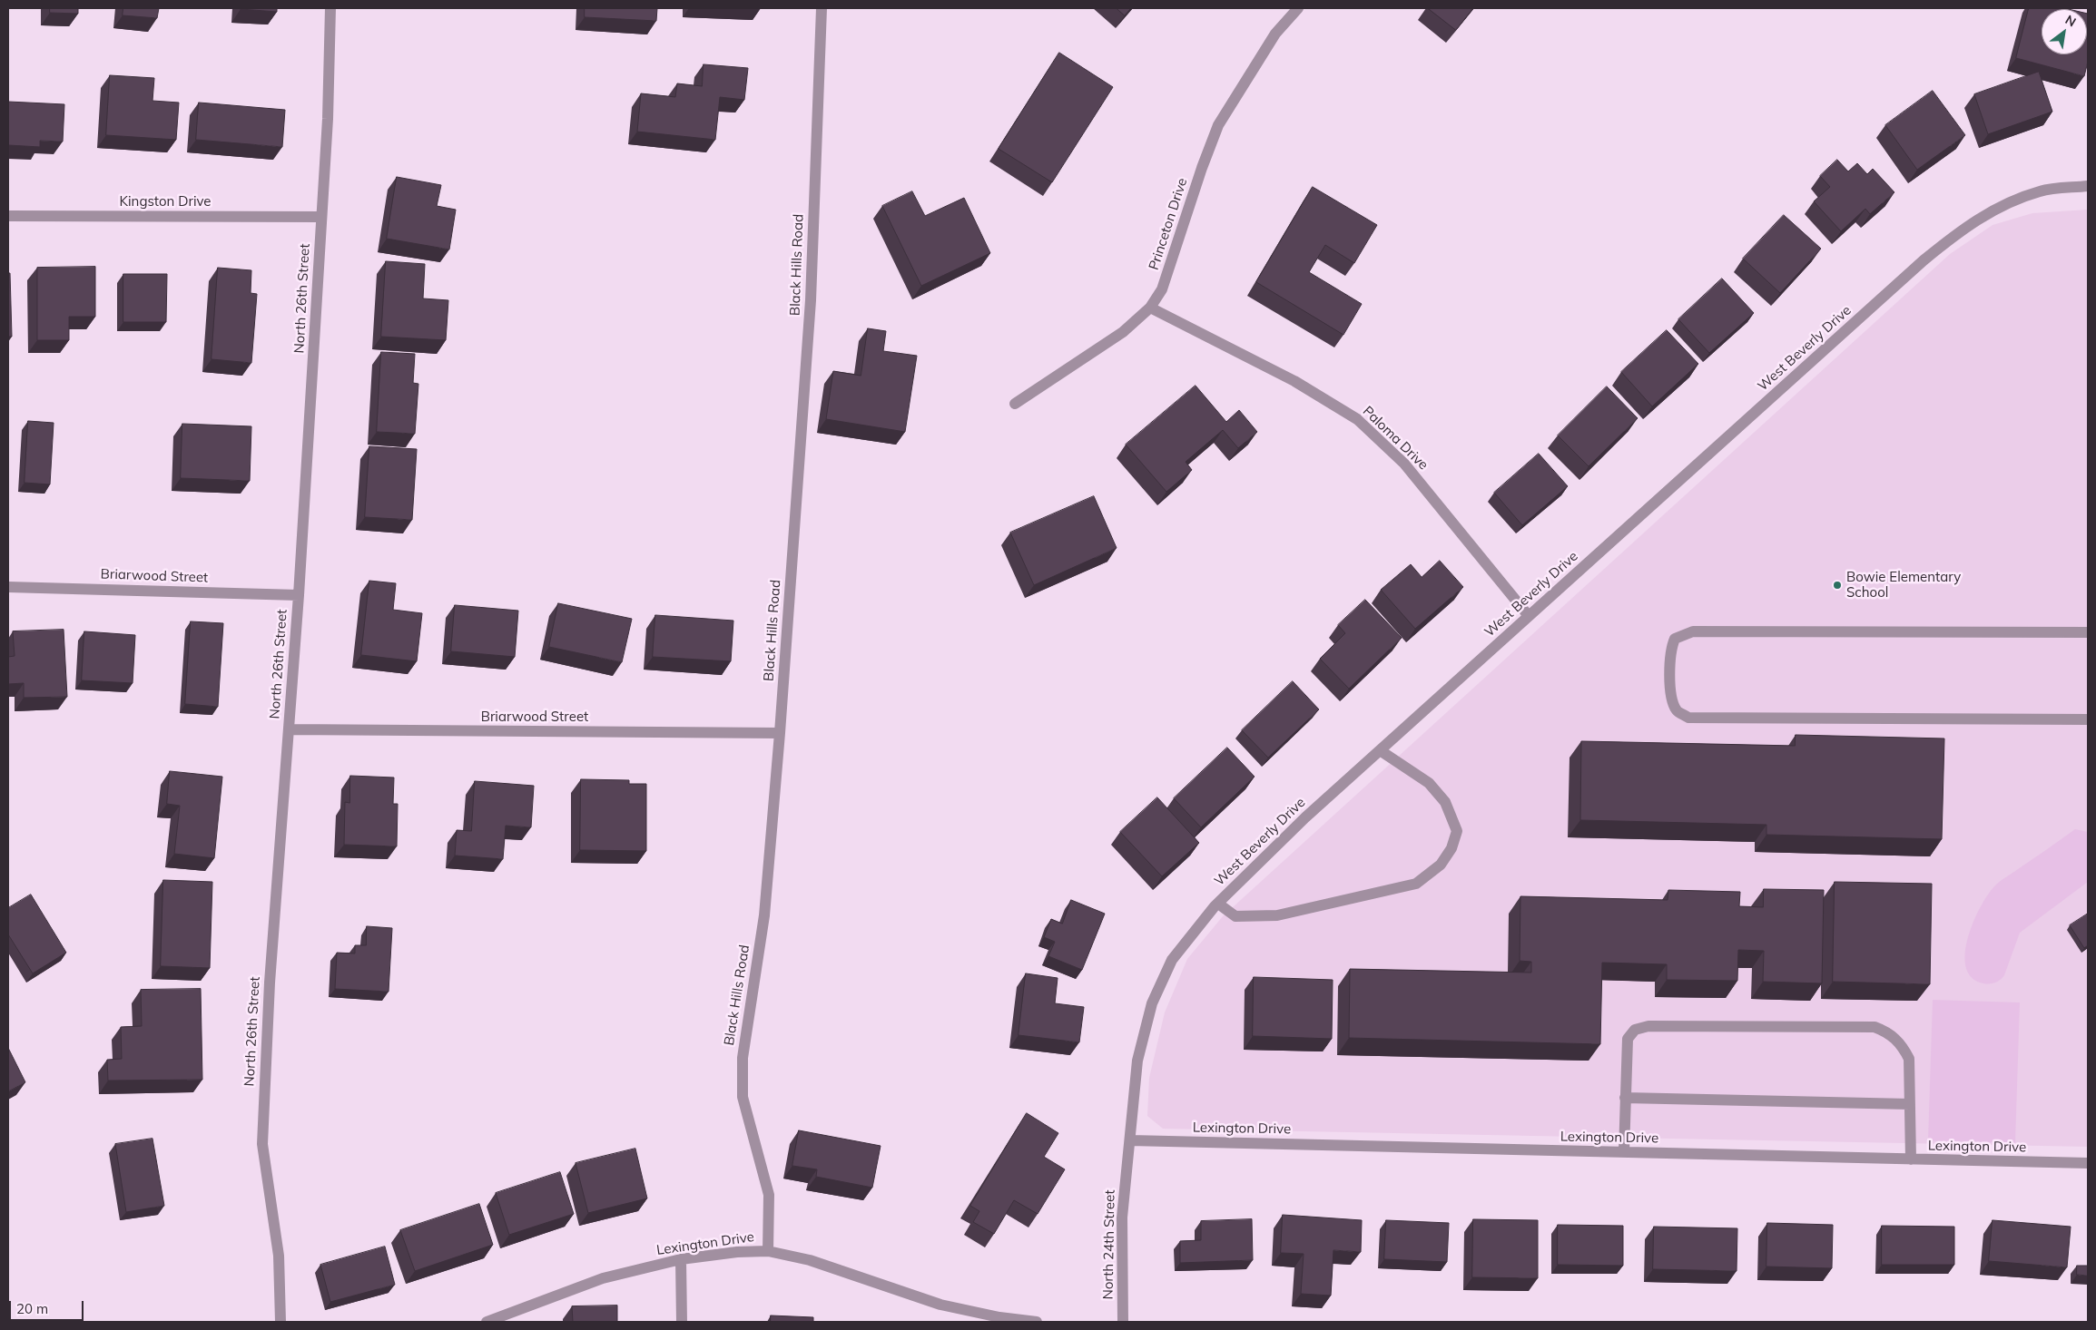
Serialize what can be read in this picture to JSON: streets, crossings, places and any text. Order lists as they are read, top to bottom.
{
  "streets": {
    "street": [
      "Kingston Drive",
      "Princeton Drive",
      "Black Hills Road",
      "North 26th Street",
      "West Beverly Drive",
      "Paloma Drive",
      "Briarwood Street",
      "Lexington Drive",
      "North 24th Street"
    ]
  },
  "crossings": [
    ["Kingston Drive", "North 26th Street"],
    ["Princeton Drive", "Paloma Drive"],
    ["Black Hills Road", "Briarwood Street"],
    ["Black Hills Road", "Lexington Drive"],
    ["North 26th Street", "Briarwood Street"],
    ["West Beverly Drive", "Paloma Drive"],
    ["West Beverly Drive", "Lexington Drive"],
    ["West Beverly Drive", "North 24th Street"],
    ["Lexington Drive", "North 24th Street"]
  ],
  "places": ["Bowie Elementary School"],
  "scale_bar": "20 m",
  "north": "top right"
}
